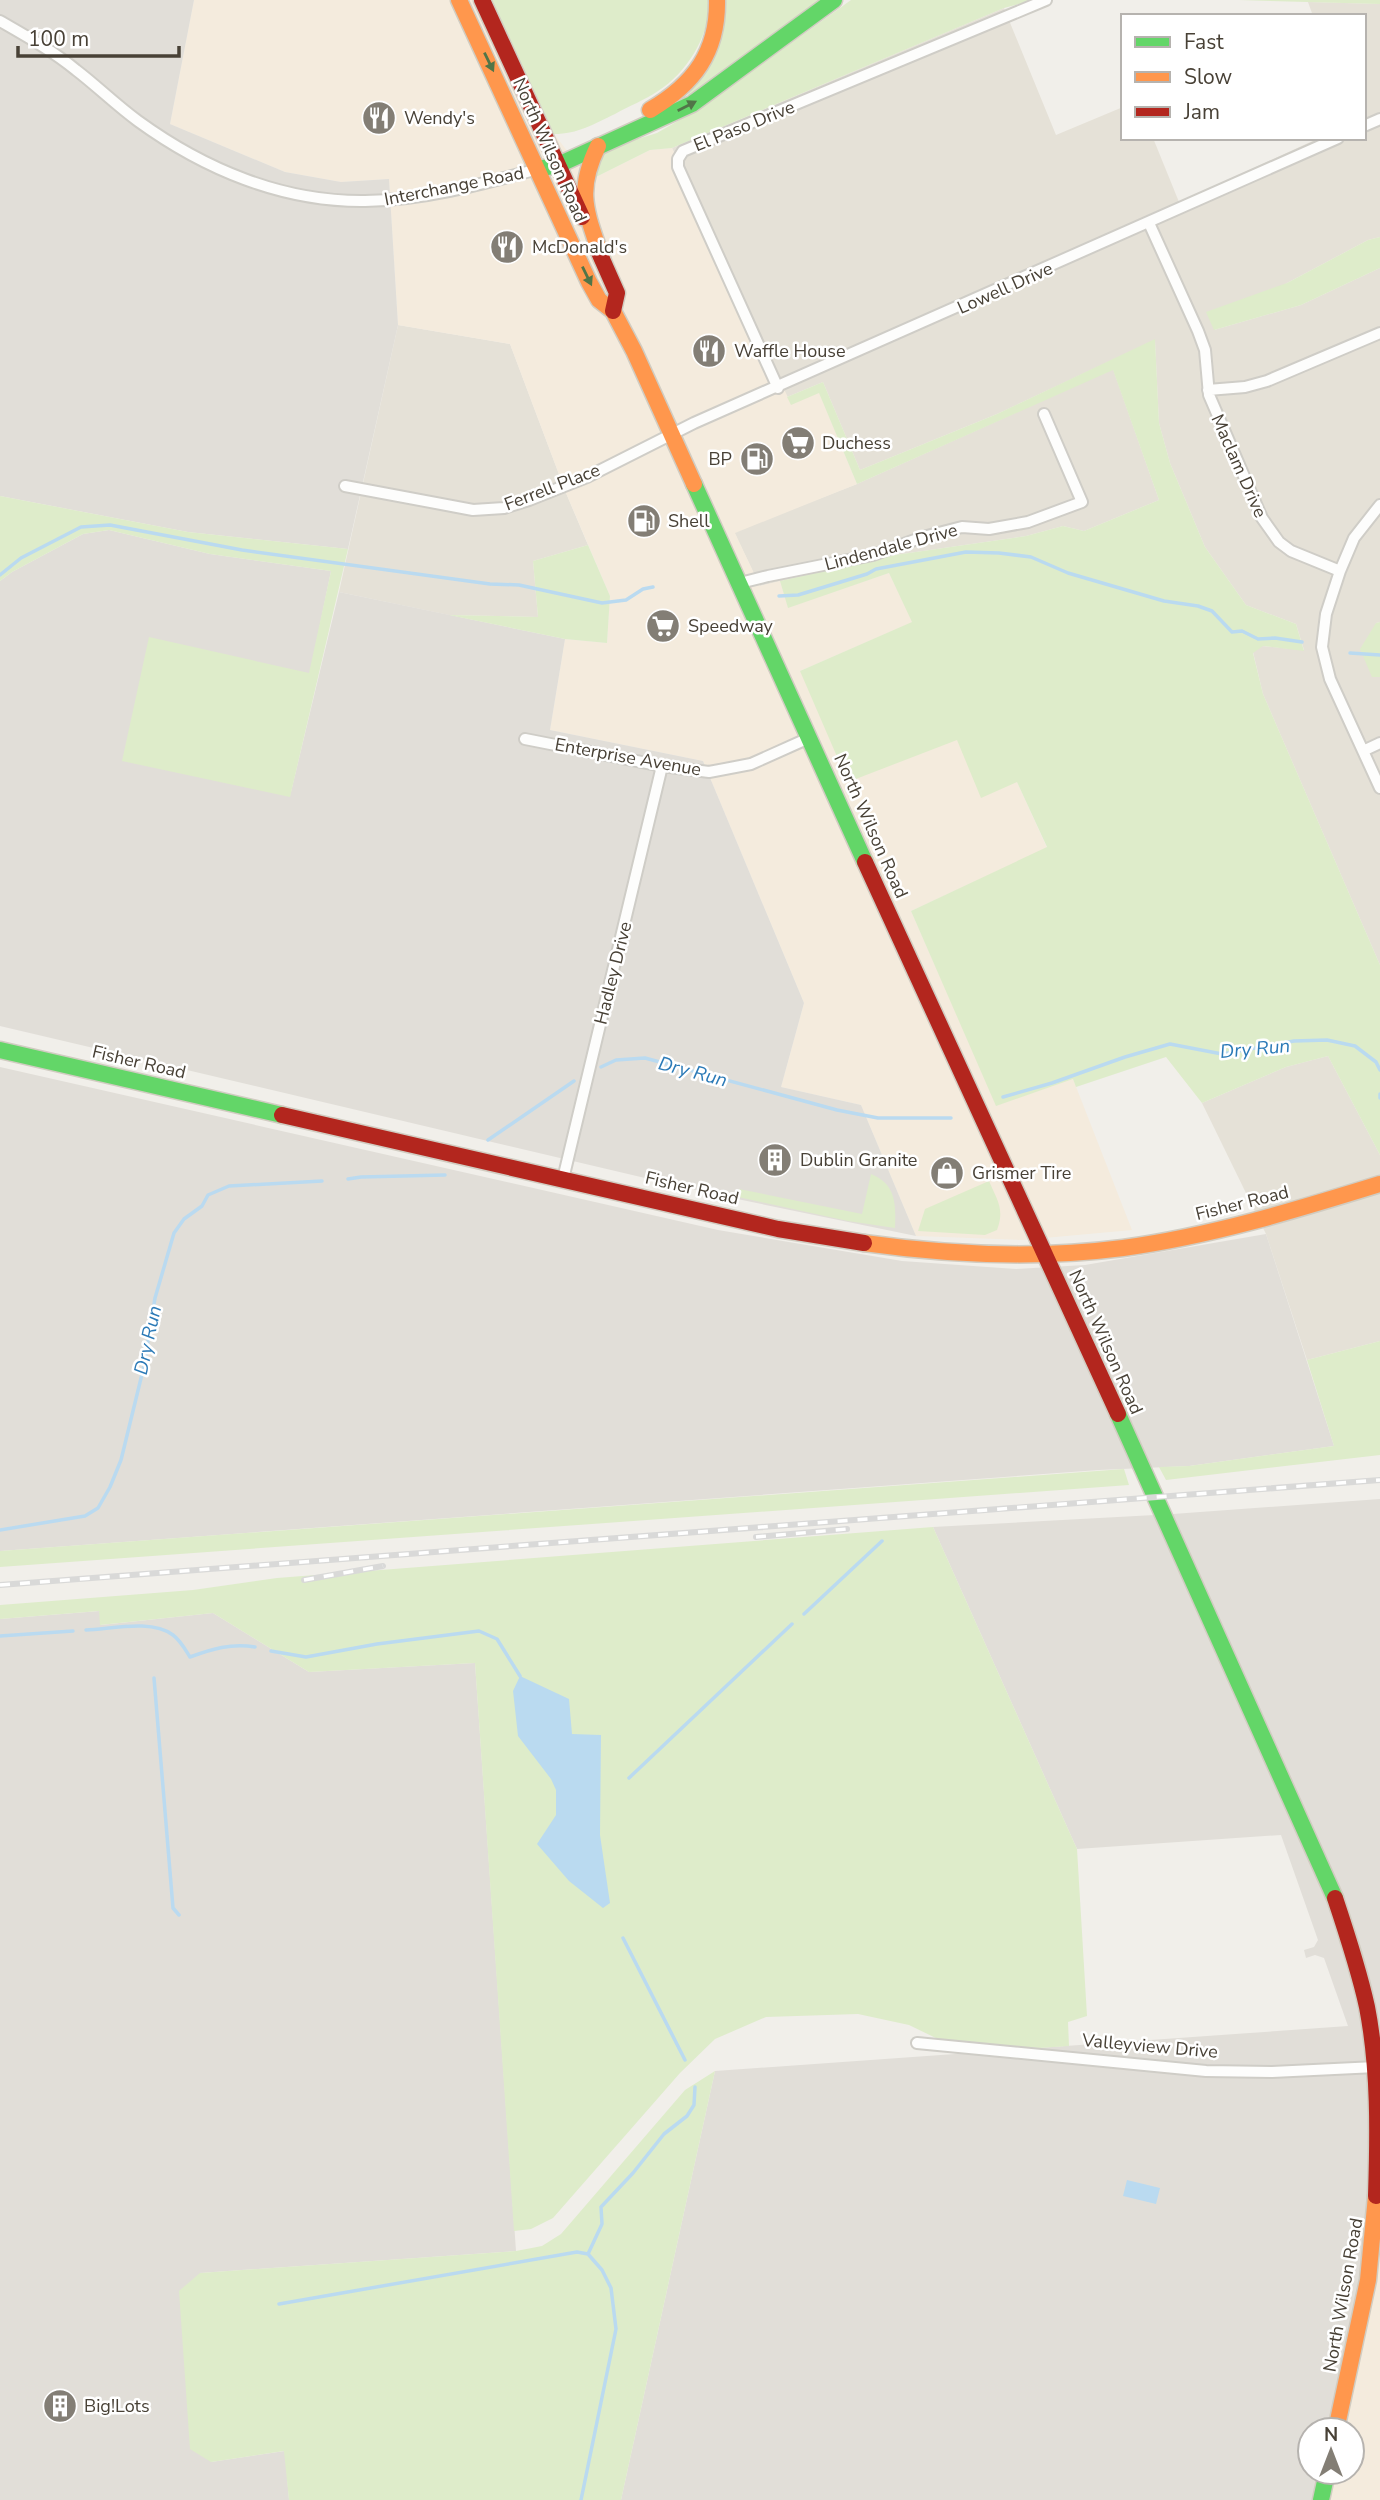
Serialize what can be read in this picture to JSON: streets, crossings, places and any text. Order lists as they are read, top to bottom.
{
  "streets": {
    "main road": ["North Wilson Road", "Fisher Road"],
    "street": [
      "El Paso Drive",
      "Interchange Road",
      "Lowell Drive",
      "Maclam Drive",
      "Ferrell Place",
      "Lindendale Drive",
      "Enterprise Avenue",
      "Hadley Drive",
      "Valleyview Drive"
    ]
  },
  "crossings": [
    ["El Paso Drive", "Lowell Drive"],
    ["North Wilson Road", "Interchange Road"],
    ["North Wilson Road", "Lowell Drive"],
    ["North Wilson Road", "Ferrell Place"],
    ["North Wilson Road", "Lindendale Drive"],
    ["North Wilson Road", "Enterprise Avenue"],
    ["North Wilson Road", "Fisher Road"],
    ["North Wilson Road", "Valleyview Drive"],
    ["Lowell Drive", "Maclam Drive"],
    ["Lowell Drive", "Ferrell Place"],
    ["Enterprise Avenue", "Hadley Drive"],
    ["Hadley Drive", "Fisher Road"]
  ],
  "water": ["Dry Run"],
  "places": {
    "restaurant": ["Wendy's", "McDonald's", "Waffle House"],
    "supermarket": ["Duchess", "Speedway"],
    "fuel station": ["BP", "Shell"],
    "building": ["Dublin Granite", "Big!Lots"],
    "shop": ["Grismer Tire"]
  },
  "legend": ["Fast", "Slow", "Jam"],
  "scale_bar": "100 m",
  "north": "top"
}
